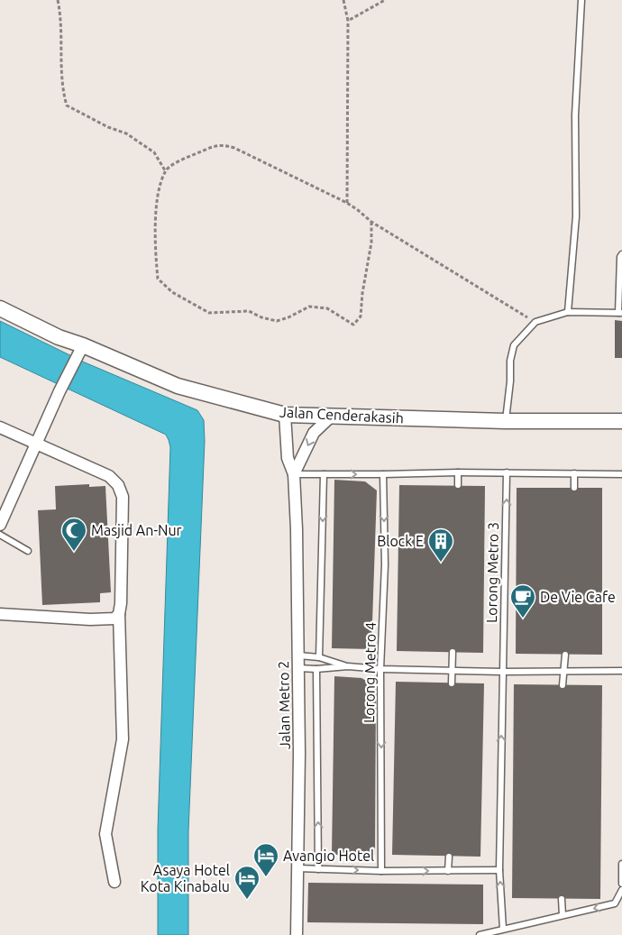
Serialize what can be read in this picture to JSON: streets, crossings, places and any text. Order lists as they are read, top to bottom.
{
  "streets": {
    "street": ["Jalan Cenderakasih", "Jalan Metro 2"],
    "lane": ["Lorong Metro 3", "Lorong Metro 4"]
  },
  "crossings": [
    ["Jalan Cenderakasih", "Jalan Metro 2"]
  ],
  "one_way": ["Lorong Metro 3", "Lorong Metro 4"],
  "places": {
    "mosque": ["Masjid An-Nur"],
    "building": ["Block E"],
    "cafe": ["De Vie Cafe"],
    "hotel": ["Avangio Hotel", "Asaya Hotel Kota Kinabalu"]
  }
}
